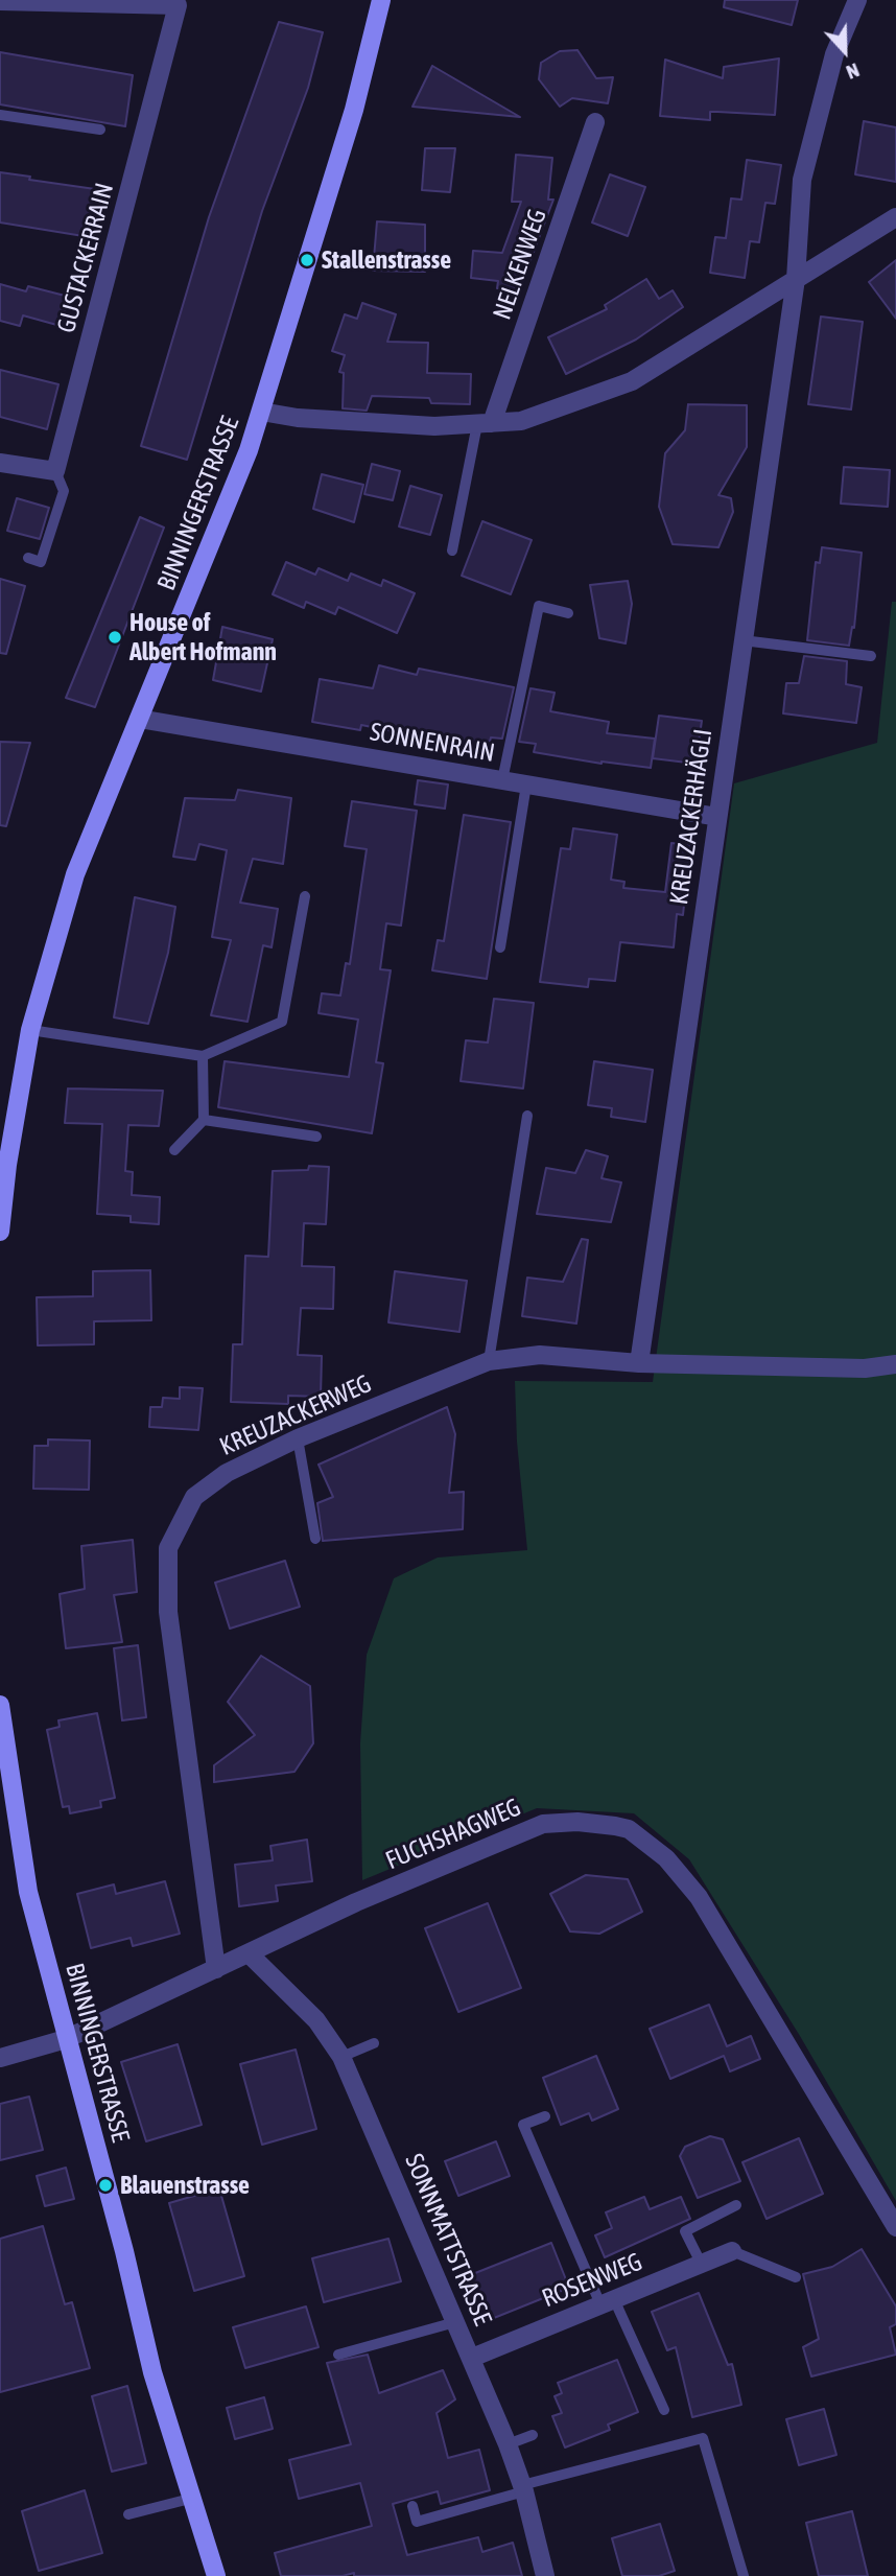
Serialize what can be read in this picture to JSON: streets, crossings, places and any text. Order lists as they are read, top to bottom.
{
  "streets": {
    "main road": ["BINNINGERSTRASSE"],
    "street": [
      "GUSTACKERRAIN",
      "NELKENWEG",
      "SONNENRAIN",
      "KREUZACKERHÄGLI",
      "KREUZACKERWEG",
      "FUCHSHAGWEG",
      "SONNMATTSTRASSE",
      "ROSENWEG"
    ]
  },
  "crossings": [
    ["BINNINGERSTRASSE", "SONNENRAIN"],
    ["BINNINGERSTRASSE", "FUCHSHAGWEG"],
    ["SONNENRAIN", "KREUZACKERHÄGLI"],
    ["KREUZACKERHÄGLI", "KREUZACKERWEG"],
    ["KREUZACKERWEG", "FUCHSHAGWEG"],
    ["FUCHSHAGWEG", "SONNMATTSTRASSE"],
    ["SONNMATTSTRASSE", "ROSENWEG"]
  ],
  "places": ["Stallenstrasse", "House of Albert Hofmann", "Blauenstrasse"],
  "north": "bottom"
}
